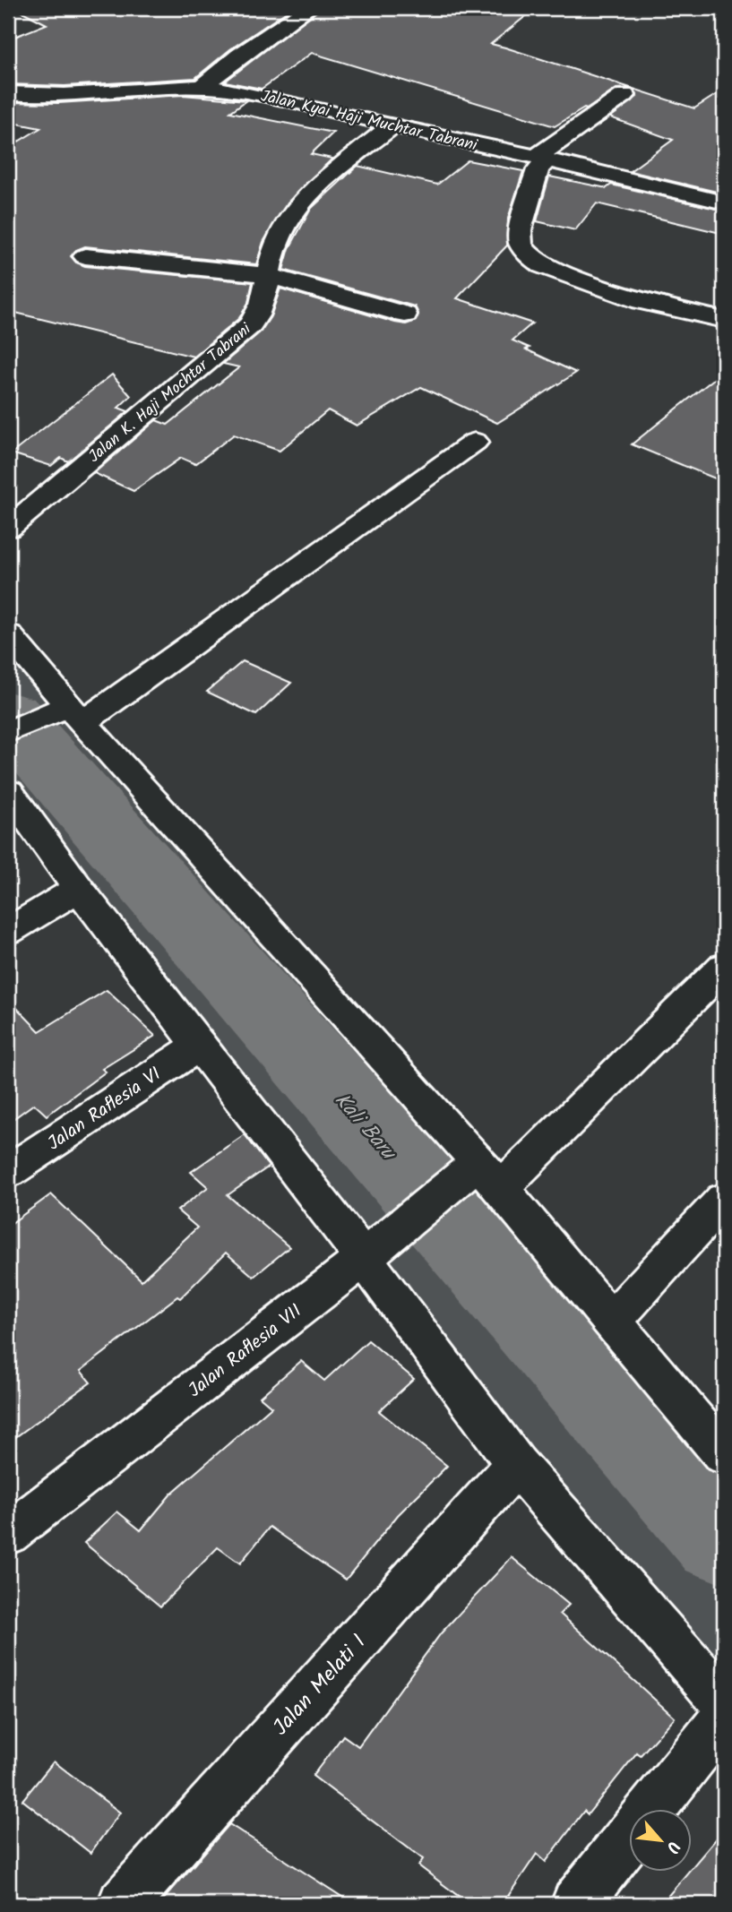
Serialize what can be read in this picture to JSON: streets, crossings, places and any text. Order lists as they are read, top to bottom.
{
  "streets": {
    "street": [
      "Jalan Kyai Haji Muchtar Tabrani",
      "Jalan K. Haji Mochtar Tabrani",
      "Jalan Raflesia VI",
      "Jalan Raflesia VII",
      "Jalan Melati I"
    ]
  },
  "crossings": [
    ["Jalan Kyai Haji Muchtar Tabrani", "Jalan K. Haji Mochtar Tabrani"]
  ],
  "water": ["Kali Baru"],
  "north": "bottom right"
}
